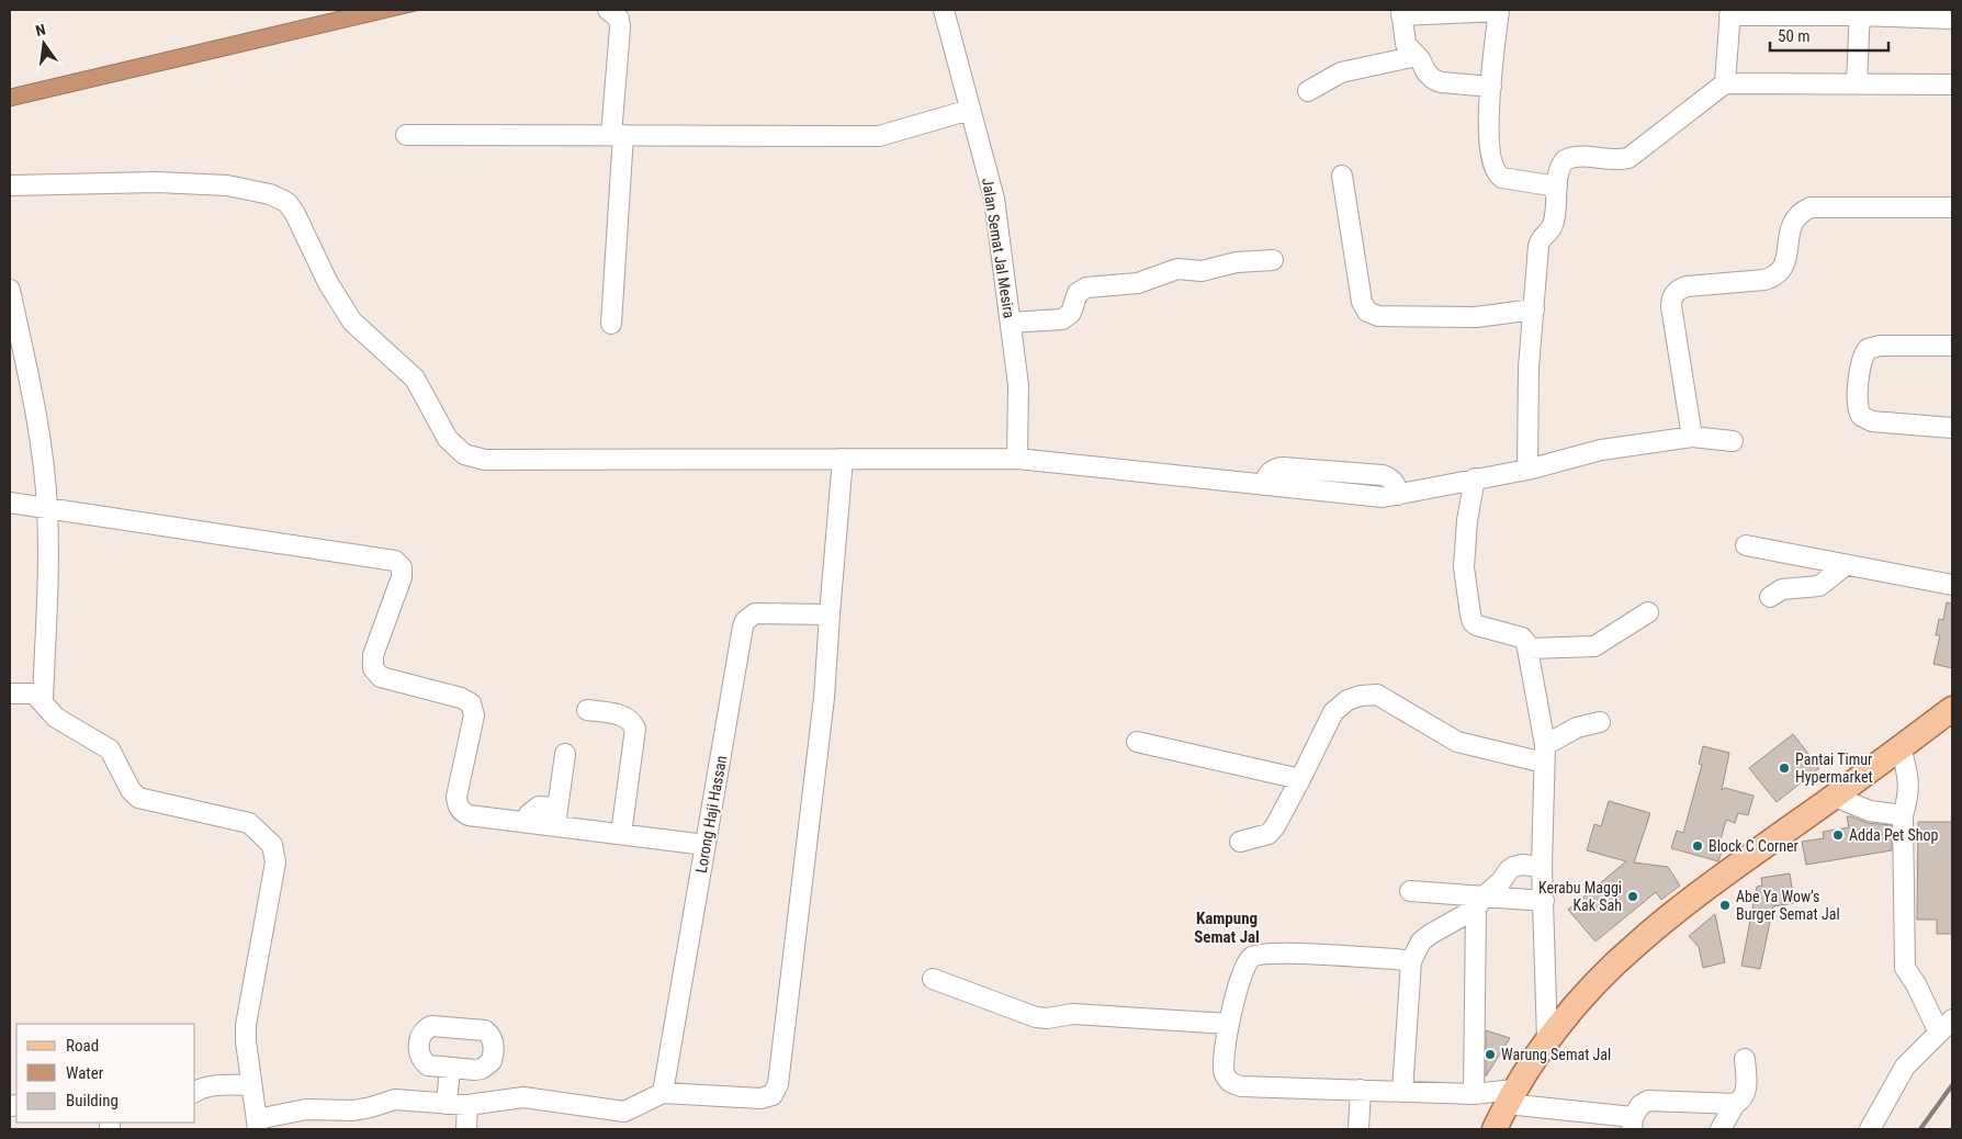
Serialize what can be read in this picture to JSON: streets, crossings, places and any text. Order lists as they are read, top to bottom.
{
  "streets": {
    "street": ["Jalan Semat Jal Mesira", "Lorong Haji Hassan"]
  },
  "districts": ["Kampung Semat Jal"],
  "places": [
    "Pantai Timur Hypermarket",
    "Adda Pet Shop",
    "Block C Corner",
    "Kerabu Maggi Kak Sah",
    "Abe Ya Wow’s Burger Semat Jal",
    "Warung Semat Jal"
  ],
  "legend": ["Road", "Water", "Building"],
  "scale_bar": "50 m",
  "north": "top"
}
